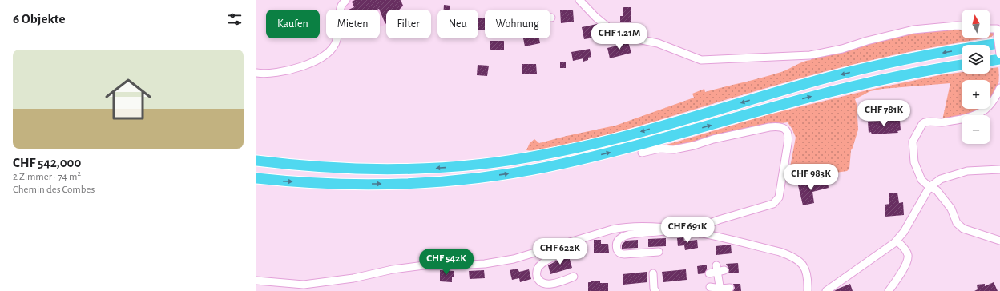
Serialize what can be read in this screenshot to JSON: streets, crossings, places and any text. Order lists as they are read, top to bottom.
{
  "north": "top",
  "page": {
    "heading": "6 Objekte",
    "map_buttons": ["+", "−"],
    "chip": [
      "Kaufen",
      "Mieten",
      "Filter",
      "Neu",
      "Wohnung"
    ],
    "price": [
      "CHF 1.21M",
      "CHF 781K",
      "CHF 983K",
      "CHF 691K",
      "CHF 622K",
      "CHF 542K"
    ],
    "list": [
      {
        "name": "CHF 542,000",
        "note": "2 Zimmer · 74 m² · Chemin des Combes"
      }
    ]
  }
}
